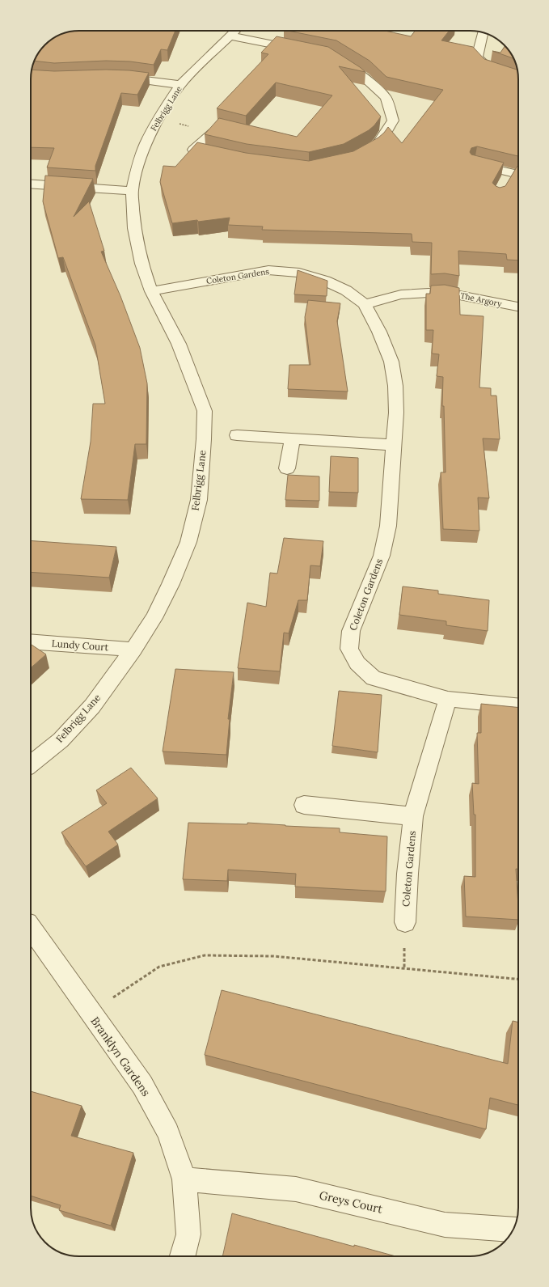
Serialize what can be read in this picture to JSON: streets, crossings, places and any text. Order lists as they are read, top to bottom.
{
  "streets": {
    "street": [
      "Felbrigg Lane",
      "Coleton Gardens",
      "The Argory",
      "Lundy Court",
      "Branklyn Gardens",
      "Greys Court"
    ]
  },
  "crossings": [
    ["Felbrigg Lane", "Coleton Gardens"],
    ["Felbrigg Lane", "Lundy Court"],
    ["Coleton Gardens", "The Argory"],
    ["Branklyn Gardens", "Greys Court"]
  ]
}
